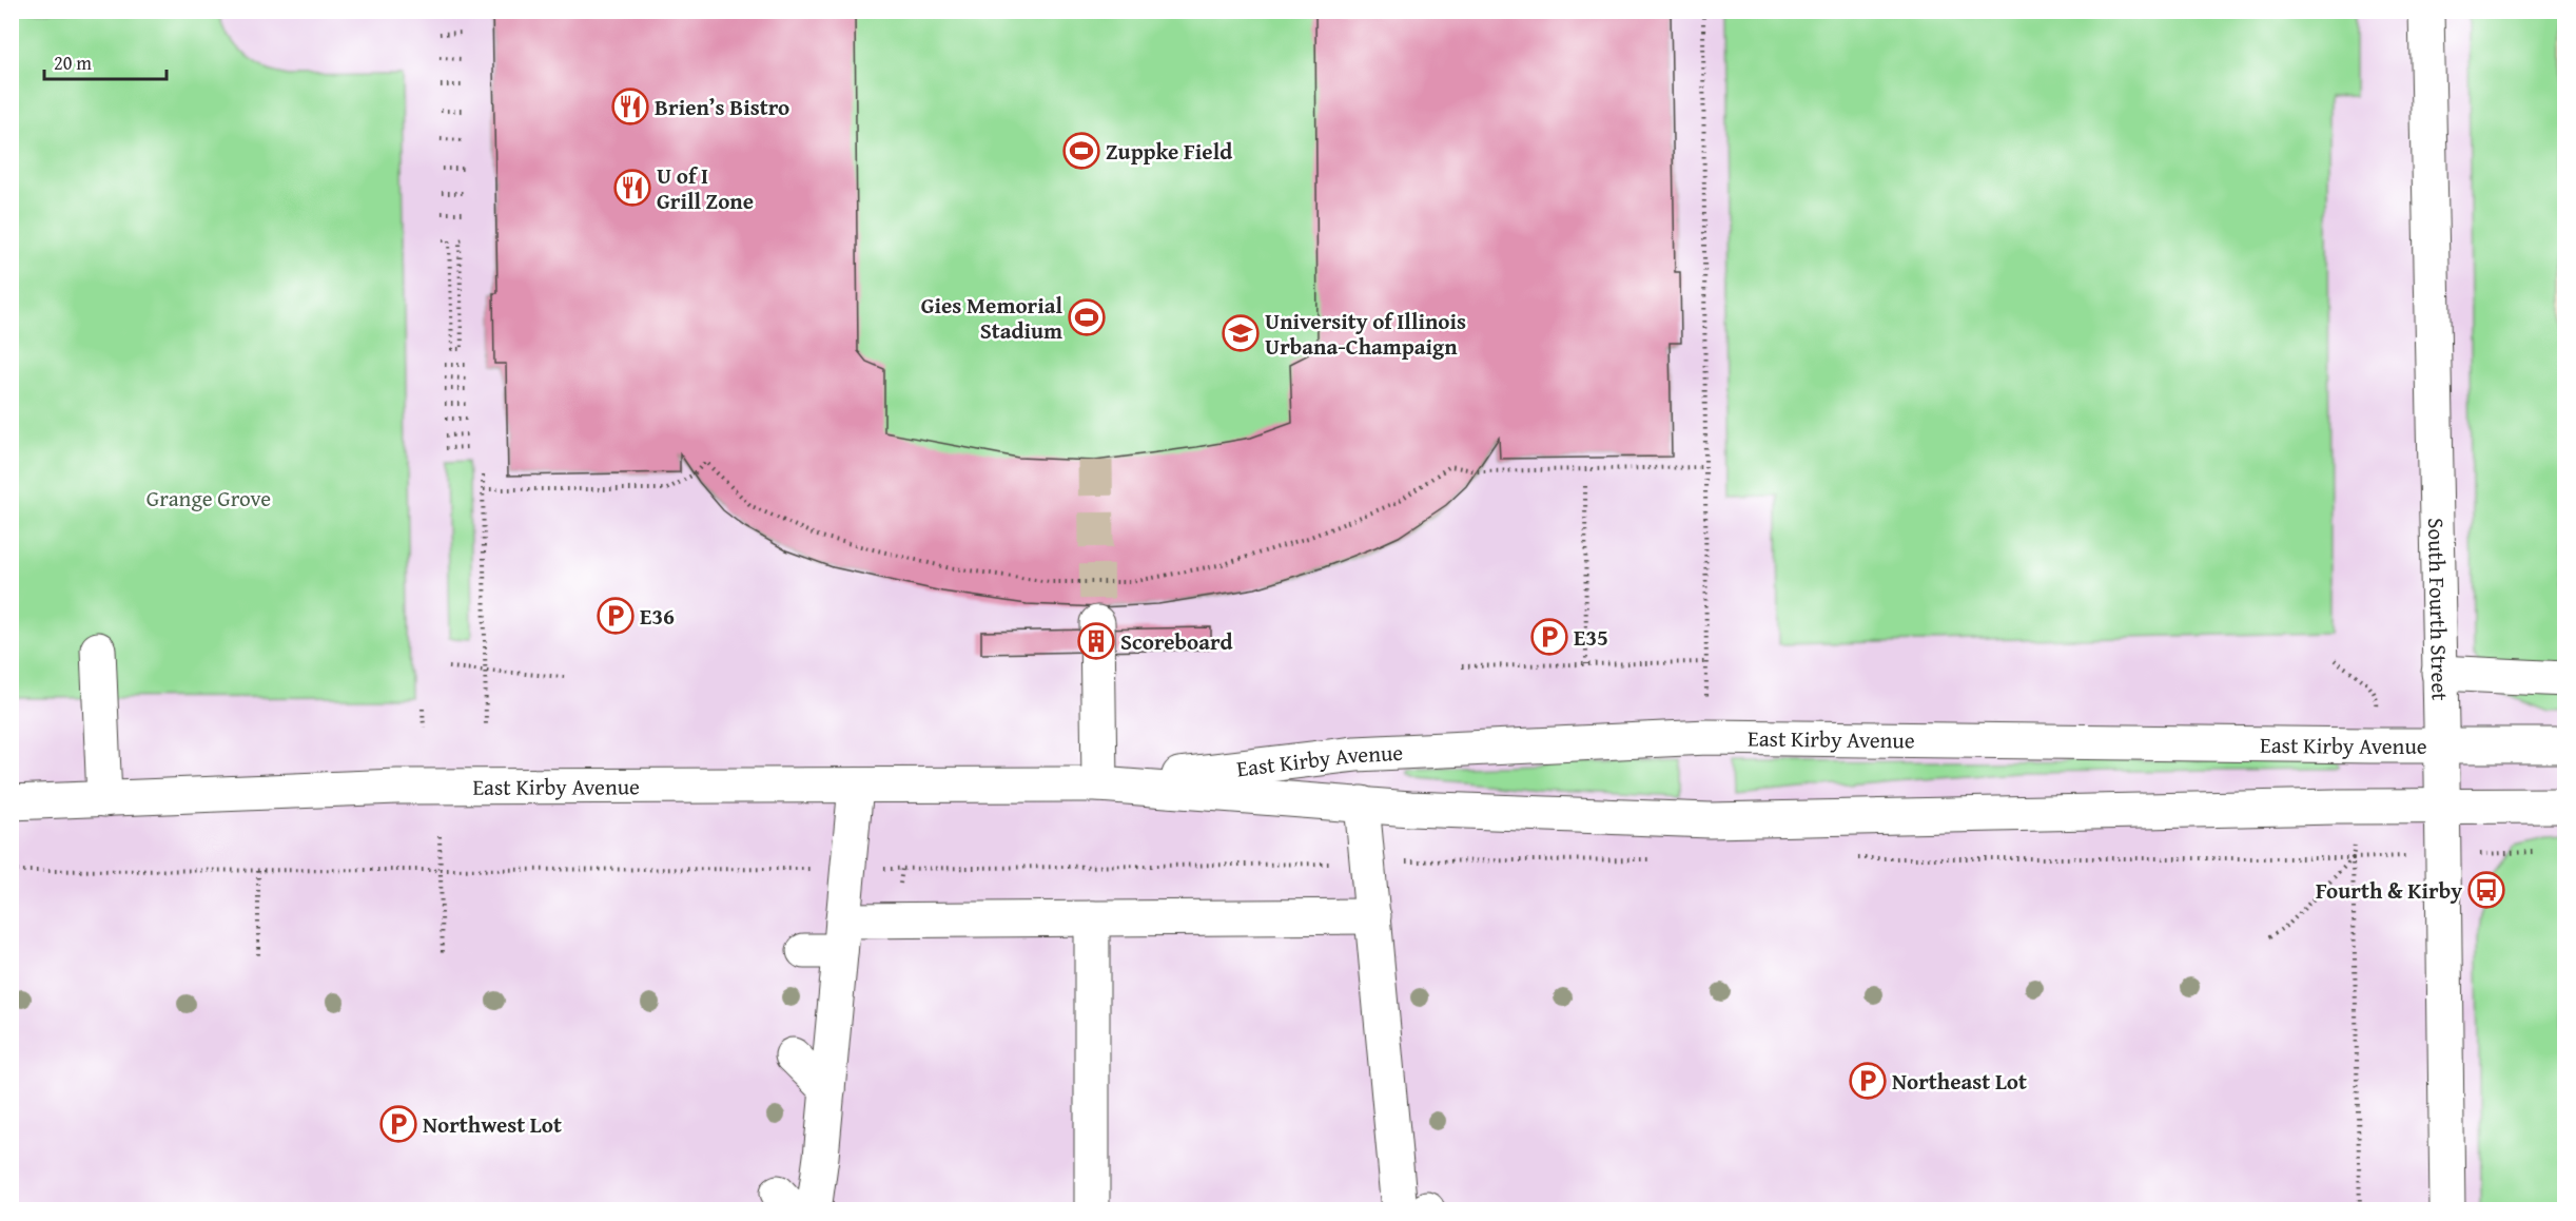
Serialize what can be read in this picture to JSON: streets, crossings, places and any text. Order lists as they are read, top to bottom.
{
  "streets": {
    "main road": ["South Fourth Street", "East Kirby Avenue"]
  },
  "crossings": [
    ["South Fourth Street", "East Kirby Avenue"]
  ],
  "parks": ["Grange Grove"],
  "places": {
    "restaurant": ["Brien’s Bistro", "U of I Grill Zone"],
    "sports": ["Zuppke Field", "Gies Memorial Stadium"],
    "school or university": ["University of Illinois Urbana-Champaign"],
    "parking": [
      "E36",
      "E35",
      "Northeast Lot",
      "Northwest Lot"
    ],
    "building": ["Scoreboard"],
    "bus stop": ["Fourth & Kirby"]
  },
  "scale_bar": "20 m"
}
